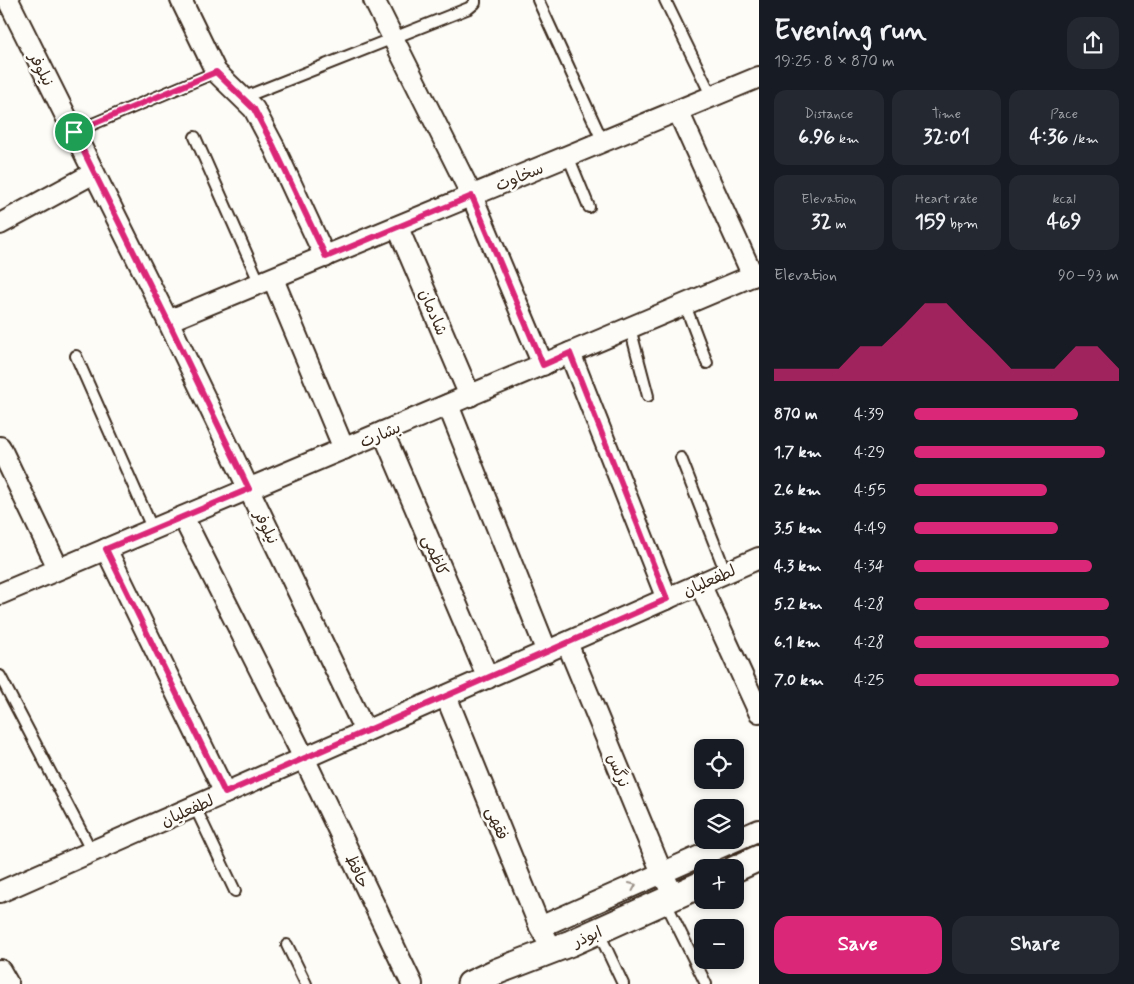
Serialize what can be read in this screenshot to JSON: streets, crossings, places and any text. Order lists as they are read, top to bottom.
{
  "streets": {
    "street": [
      "نیلوفر",
      "سخاوت",
      "شادمان",
      "بشارت",
      "کاظمی",
      "لطفعلیان",
      "نرگس",
      "فقهی",
      "حافظ",
      "ابوذر"
    ]
  },
  "crossings": [
    ["نیلوفر", "سخاوت"],
    ["نیلوفر", "بشارت"],
    ["نیلوفر", "لطفعلیان"],
    ["سخاوت", "شادمان"],
    ["شادمان", "بشارت"],
    ["بشارت", "کاظمی"],
    ["بشارت", "حافظ"],
    ["کاظمی", "لطفعلیان"],
    ["لطفعلیان", "نرگس"],
    ["لطفعلیان", "فقهی"],
    ["لطفعلیان", "حافظ"],
    ["نرگس", "ابوذر"],
    ["فقهی", "ابوذر"]
  ],
  "page": {
    "heading": ["Evening run", "19:25 · 8 × 870 m"],
    "stats": [
      ["Distance", "6.96 km"],
      ["Time", "32:01"],
      ["Pace", "4:36 /km"],
      ["Elevation", "32 m"],
      ["Heart rate", "159 bpm"],
      ["kcal", "469"]
    ],
    "chart": ["Elevation", "90–93 m"],
    "list": [
      {
        "name": "870 m",
        "note": "4:39"
      },
      {
        "name": "1.7 km",
        "note": "4:29"
      },
      {
        "name": "2.6 km",
        "note": "4:55"
      },
      {
        "name": "3.5 km",
        "note": "4:49"
      },
      {
        "name": "4.3 km",
        "note": "4:34"
      },
      {
        "name": "5.2 km",
        "note": "4:28"
      },
      {
        "name": "6.1 km",
        "note": "4:28"
      },
      {
        "name": "7.0 km",
        "note": "4:25"
      }
    ],
    "map_buttons": ["+", "−"],
    "buttons": ["Save", "Share"]
  }
}
